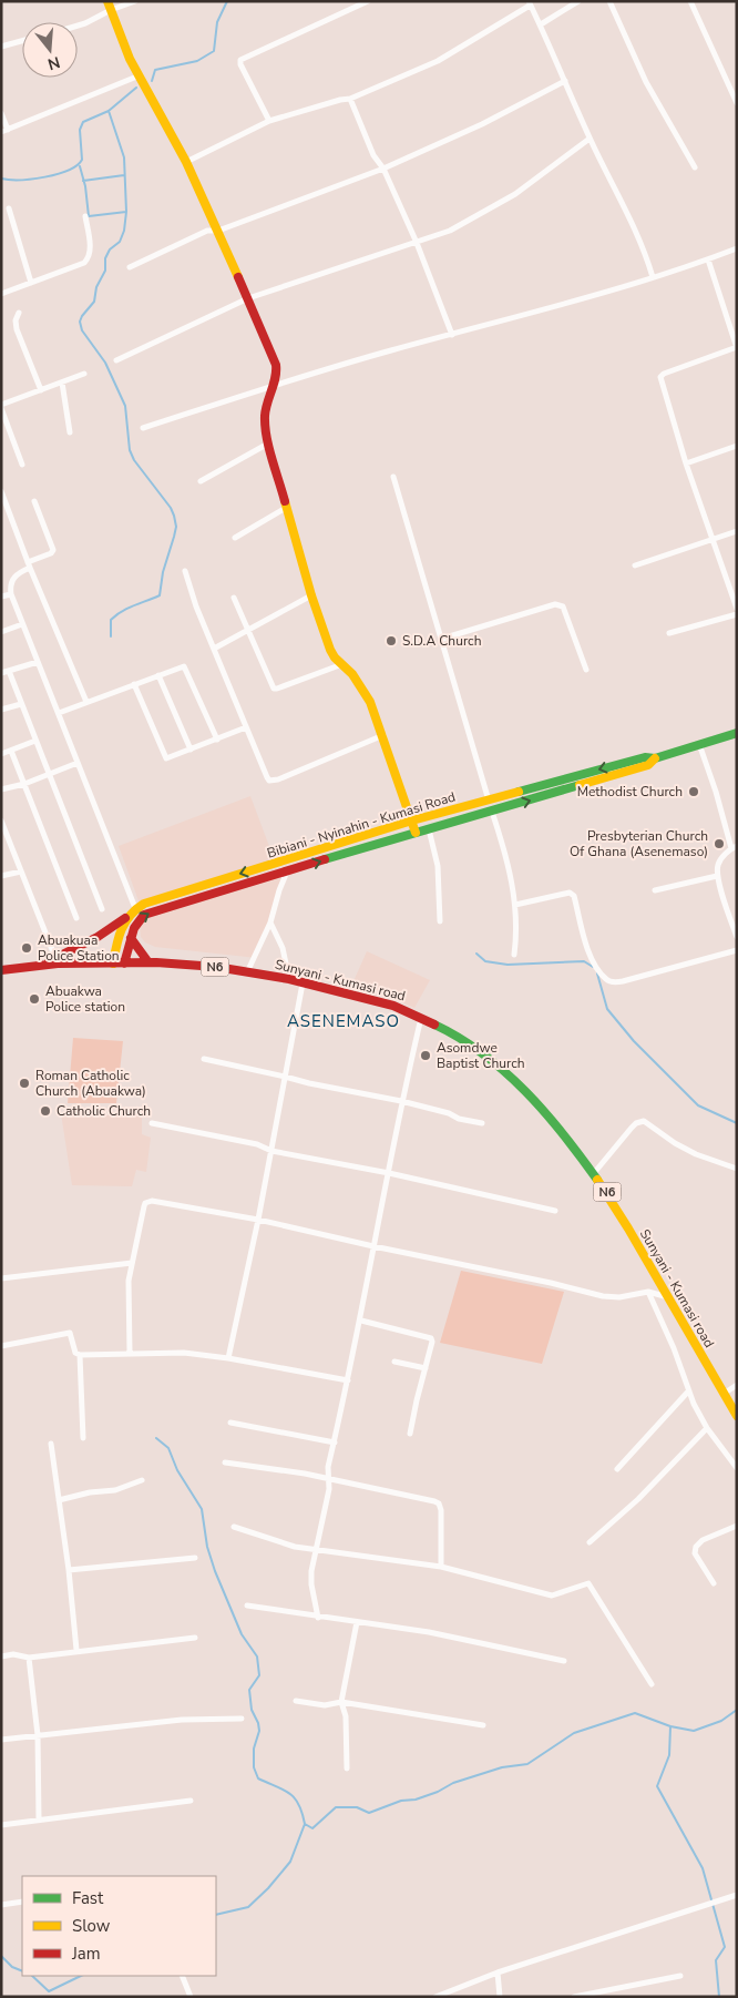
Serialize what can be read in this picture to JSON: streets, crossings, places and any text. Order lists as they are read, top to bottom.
{
  "streets": {
    "main road": ["Bibiani - Nyinahin - Kumasi Road", "N6", "Sunyani - Kumasi road"]
  },
  "crossings": [
    ["Bibiani - Nyinahin - Kumasi Road", "Sunyani - Kumasi road"]
  ],
  "districts": ["ASENEMASO"],
  "places": [
    "S.D.A Church",
    "Methodist Church",
    "Presbyterian Church Of Ghana (Asenemaso)",
    "Abuakuaa Police Station",
    "Abuakwa Police station",
    "Asomdwe Baptist Church",
    "Roman Catholic Church (Abuakwa)",
    "Catholic Church"
  ],
  "legend": ["Fast", "Slow", "Jam"],
  "north": "bottom"
}
